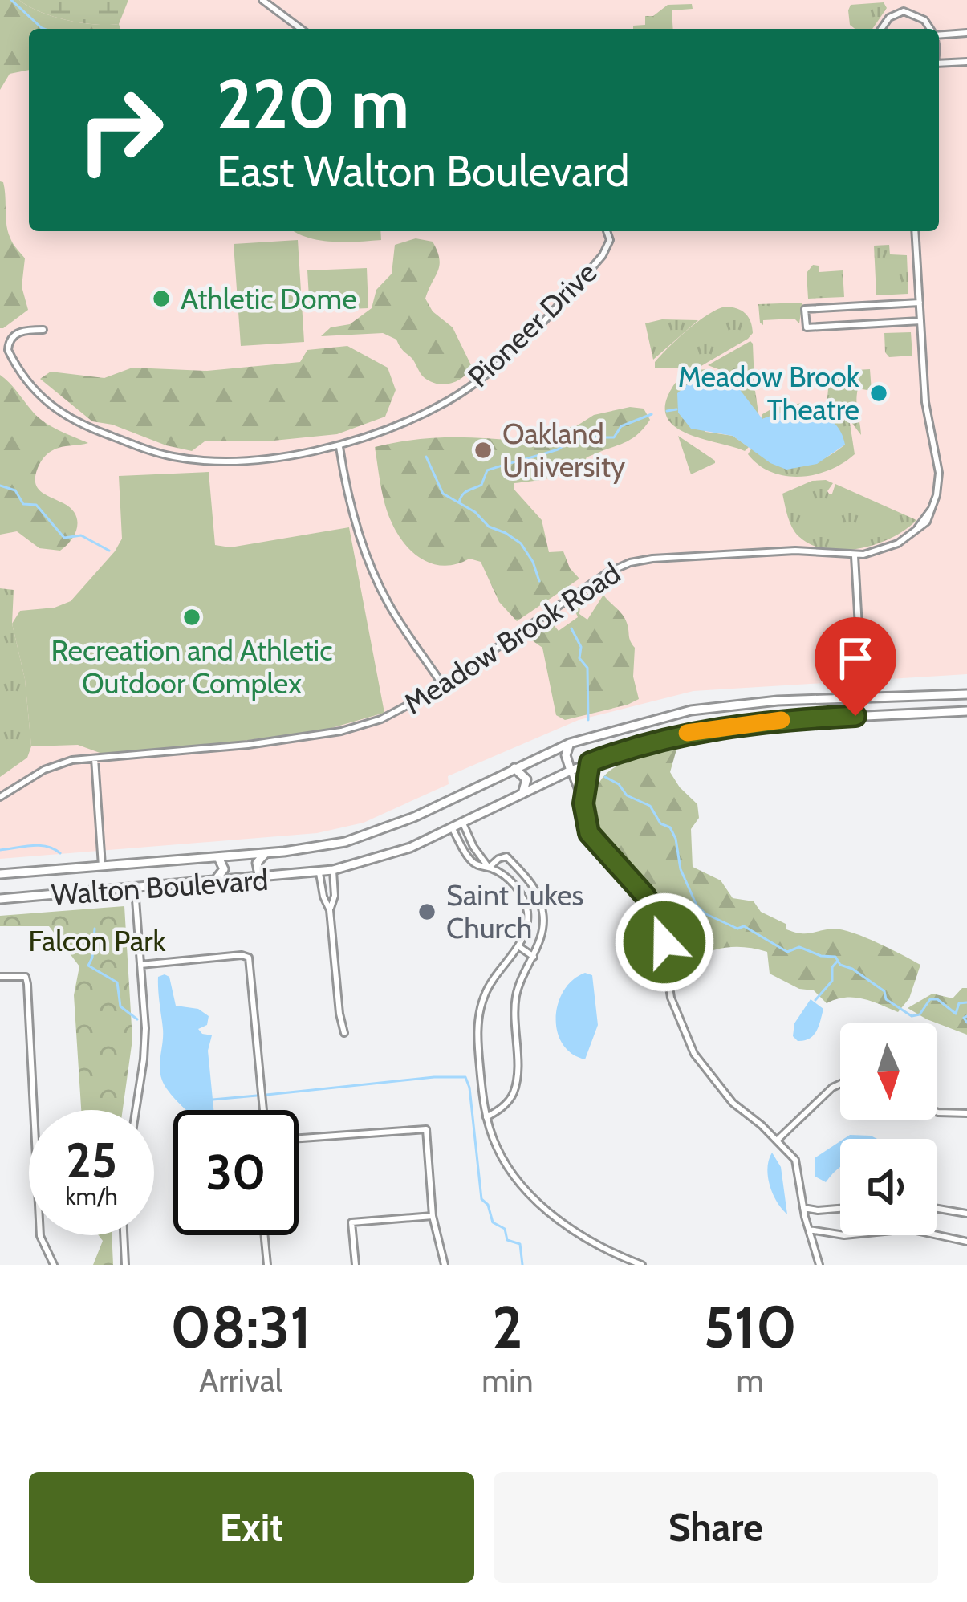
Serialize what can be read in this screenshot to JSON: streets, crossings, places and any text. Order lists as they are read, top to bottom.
{
  "streets": {
    "main road": ["Walton Boulevard"],
    "street": ["Pioneer Drive", "Meadow Brook Road"]
  },
  "parks": ["Falcon Park"],
  "places": [
    "Athletic Dome",
    "Meadow Brook Theatre",
    "Oakland University",
    "Recreation and Athletic Outdoor Complex",
    "Saint Lukes Church"
  ],
  "north": "bottom",
  "page": {
    "turn": ["220 m", "East Walton Boulevard"],
    "speed": "25 km/h",
    "limit": "30",
    "eta": [
      "08:31",
      "Arrival",
      "2",
      "min",
      "510",
      "m"
    ],
    "buttons": ["Exit", "Share"]
  }
}
